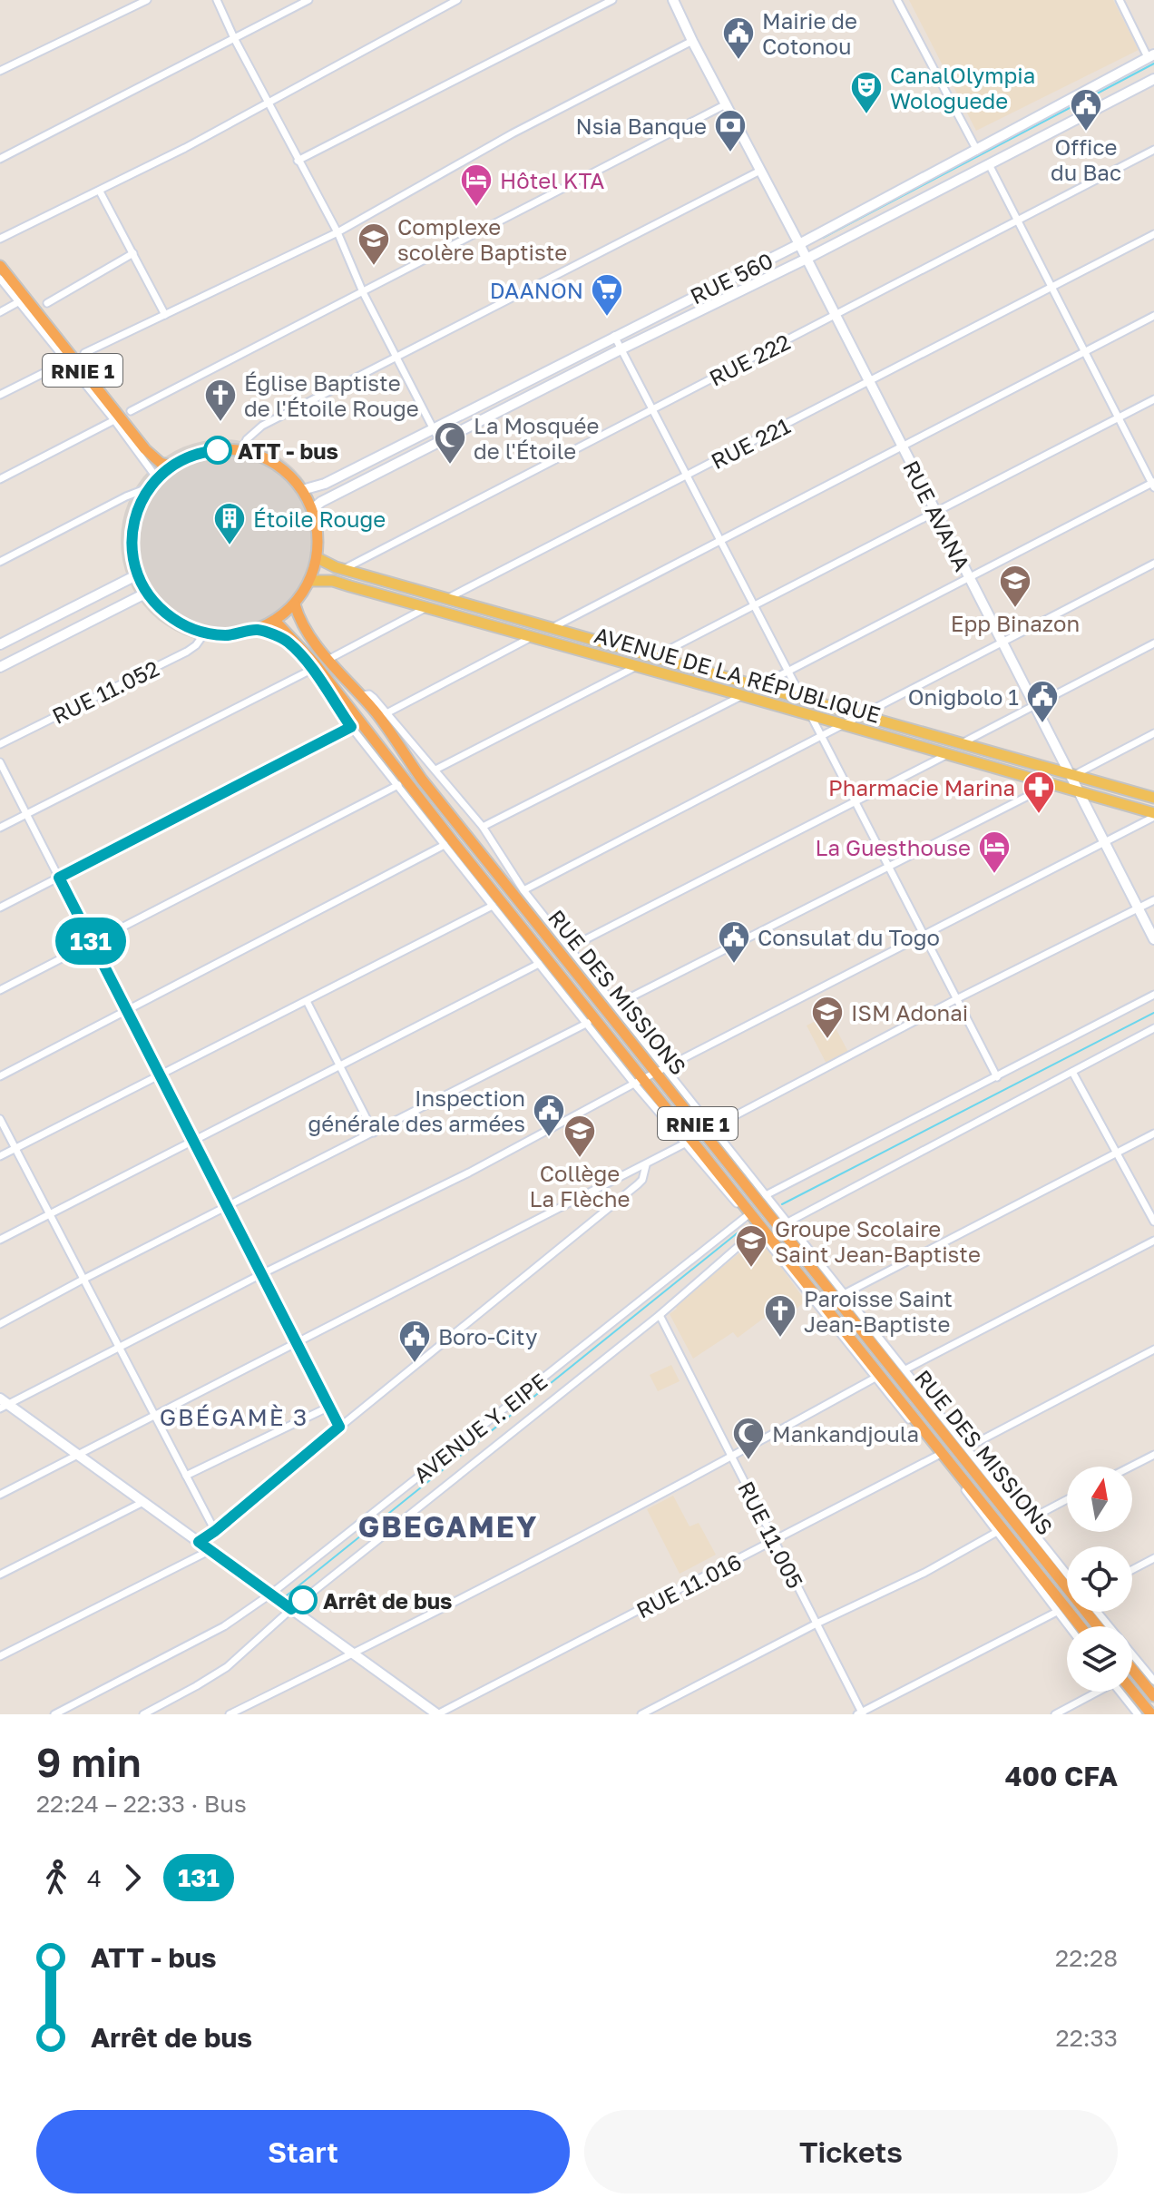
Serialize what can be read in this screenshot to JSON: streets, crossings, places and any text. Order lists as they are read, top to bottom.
{
  "streets": {
    "highway": ["RNIE 1", "RUE DES MISSIONS"],
    "main road": ["RUE 560", "RUE AVANA", "AVENUE DE LA RÉPUBLIQUE"],
    "street": [
      "RUE 222",
      "RUE 221",
      "RUE 11.052",
      "AVENUE Y. EIPE",
      "RUE 11.005",
      "RUE 11.016"
    ]
  },
  "crossings": [
    ["RUE 560", "RNIE 1"],
    ["RUE 560", "RUE AVANA"],
    ["RUE 560", "AVENUE DE LA RÉPUBLIQUE"],
    ["RUE 560", "RUE 11.052"],
    ["RUE 560", "RUE DES MISSIONS"],
    ["RUE 222", "RUE AVANA"],
    ["RUE 222", "AVENUE DE LA RÉPUBLIQUE"],
    ["RNIE 1", "AVENUE DE LA RÉPUBLIQUE"],
    ["RNIE 1", "RUE 11.052"],
    ["RNIE 1", "RUE DES MISSIONS"],
    ["RUE 221", "RUE AVANA"],
    ["RUE 221", "AVENUE DE LA RÉPUBLIQUE"],
    ["RUE AVANA", "AVENUE DE LA RÉPUBLIQUE"],
    ["AVENUE DE LA RÉPUBLIQUE", "RUE 11.052"],
    ["AVENUE DE LA RÉPUBLIQUE", "RUE DES MISSIONS"],
    ["RUE 11.052", "RUE DES MISSIONS"],
    ["AVENUE Y. EIPE", "RUE 11.005"],
    ["RUE 11.005", "RUE 11.016"]
  ],
  "districts": ["GBÉGAMÈ 3", "GBEGAMEY"],
  "places": {
    "public building": [
      "Mairie de Cotonou",
      "Office du Bac",
      "Onigbolo 1",
      "Consulat du Togo",
      "Inspection générale des armées",
      "Boro-City"
    ],
    "theatre": ["CanalOlympia Wologuede"],
    "bank": ["Nsia Banque"],
    "hotel": ["Hôtel KTA", "La Guesthouse"],
    "school or university": [
      "Complexe scolère Baptiste",
      "Epp Binazon",
      "ISM Adonai",
      "Collège La Flèche",
      "Groupe Scolaire Saint Jean-Baptiste"
    ],
    "supermarket": ["DAANON"],
    "church": ["Église Baptiste de l'Étoile Rouge", "Paroisse Saint Jean-Baptiste"],
    "other": ["ATT - bus", "Arrêt de bus"],
    "mosque": ["La Mosquée de l'Étoile", "Mankandjoula"],
    "building": ["Étoile Rouge"],
    "pharmacy": ["Pharmacie Marina"]
  },
  "lines": ["bus line 131"],
  "north": "top",
  "page": {
    "on_map": "131",
    "heading": ["9 min", "22:24 – 22:33 · Bus", "400 CFA"],
    "legs": ["4", "131"],
    "list": [
      {
        "name": "ATT - bus",
        "value": "22:28"
      },
      {
        "name": "Arrêt de bus",
        "value": "22:33"
      }
    ],
    "buttons": ["Start", "Tickets"]
  }
}
